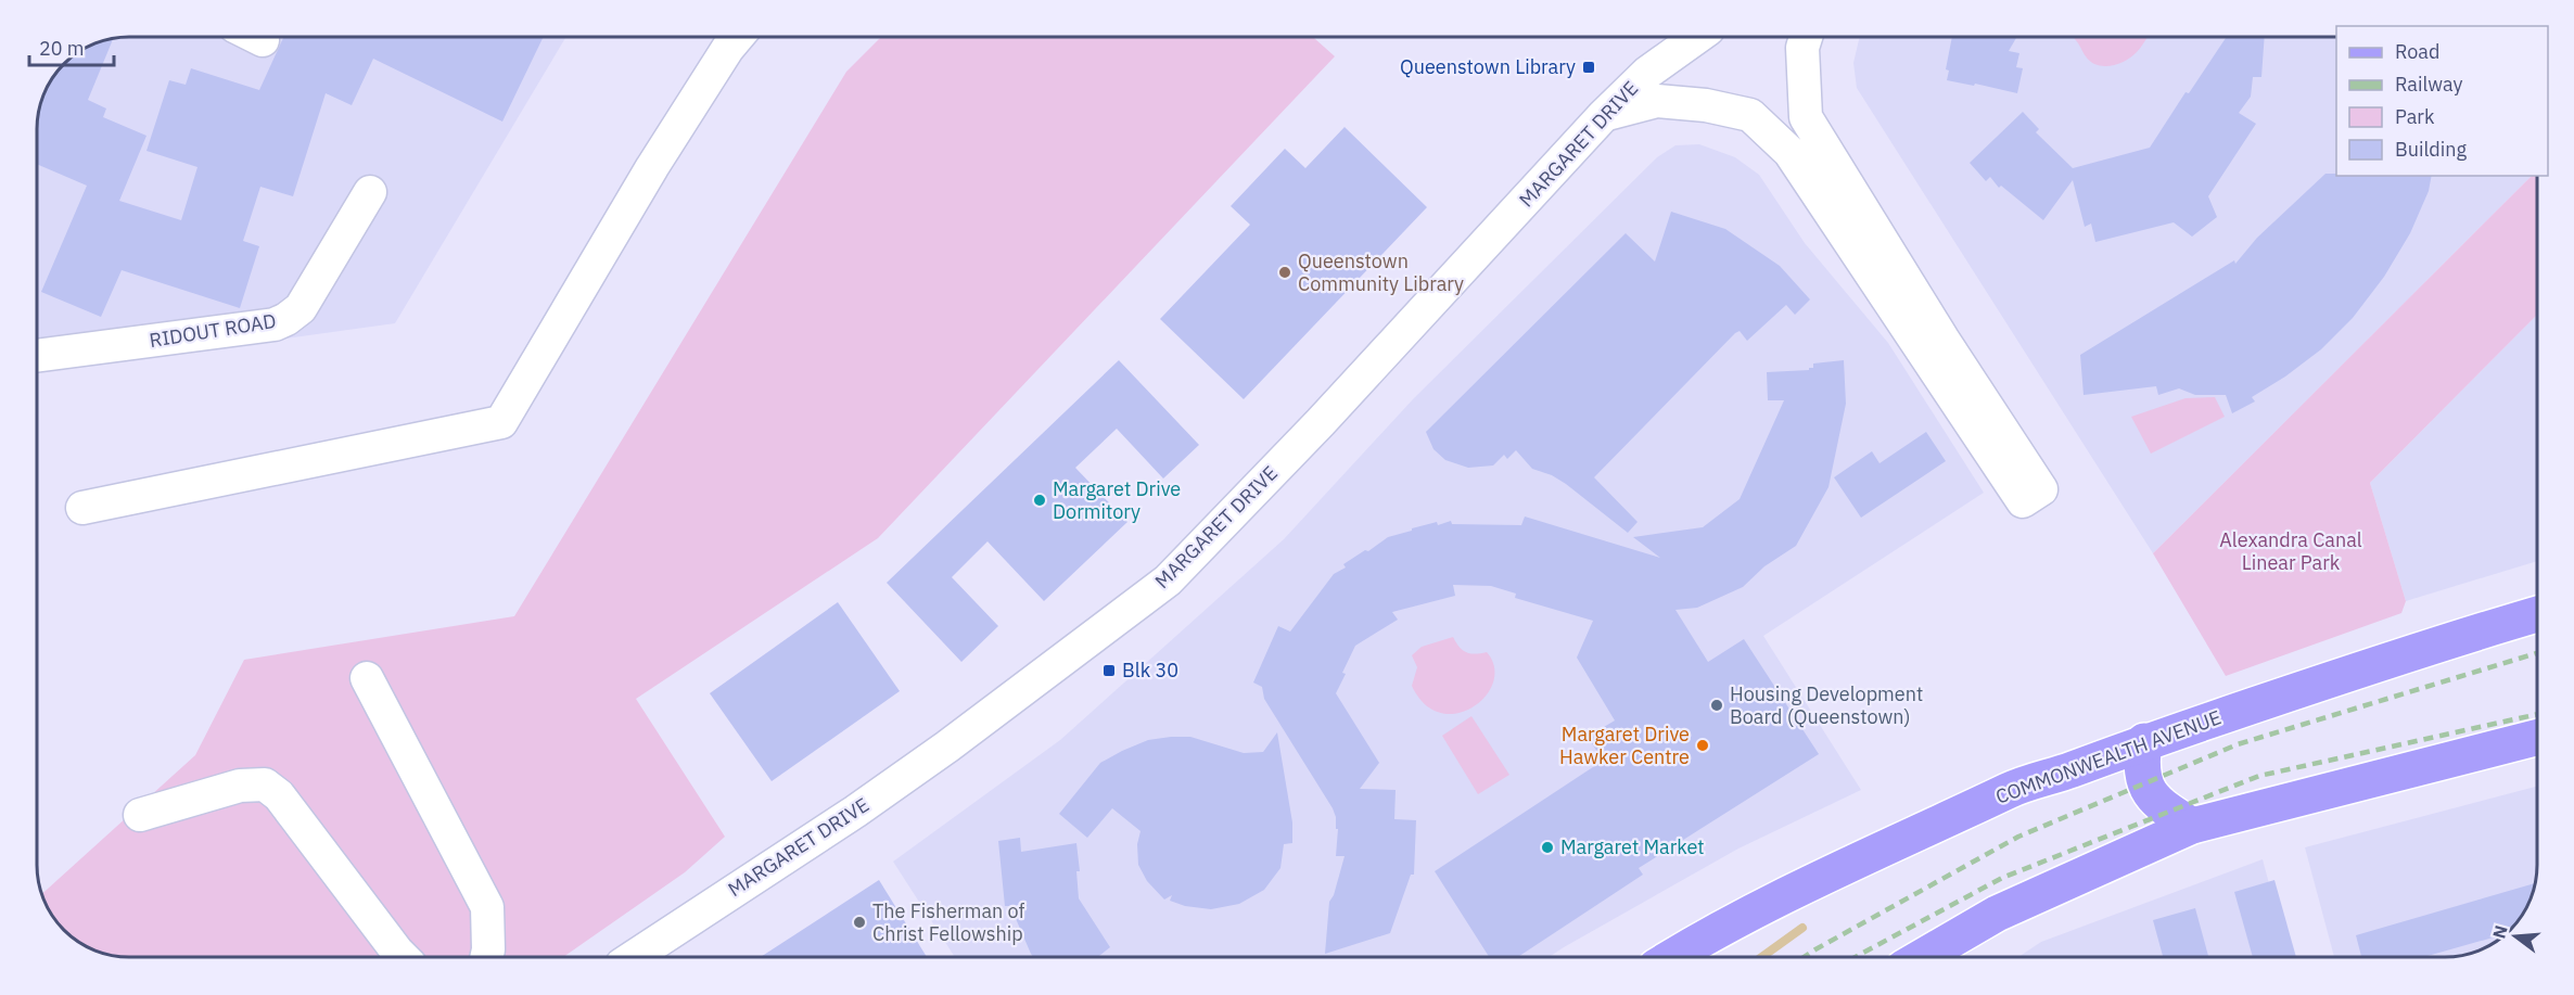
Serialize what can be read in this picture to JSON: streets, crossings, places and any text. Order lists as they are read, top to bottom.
{
  "streets": {
    "main road": ["COMMONWEALTH AVENUE"],
    "street": ["MARGARET DRIVE", "RIDOUT ROAD"]
  },
  "parks": ["Alexandra Canal Linear Park"],
  "places": {
    "transit": ["Queenstown Library", "Blk 30"],
    "other": [
      "Queenstown Community Library",
      "Margaret Drive Dormitory",
      "Housing Development Board (Queenstown)",
      "Margaret Drive Hawker Centre",
      "Margaret Market",
      "The Fisherman of Christ Fellowship"
    ]
  },
  "legend": [
    "Road",
    "Railway",
    "Park",
    "Building"
  ],
  "scale_bar": "20 m",
  "north": "left"
}
